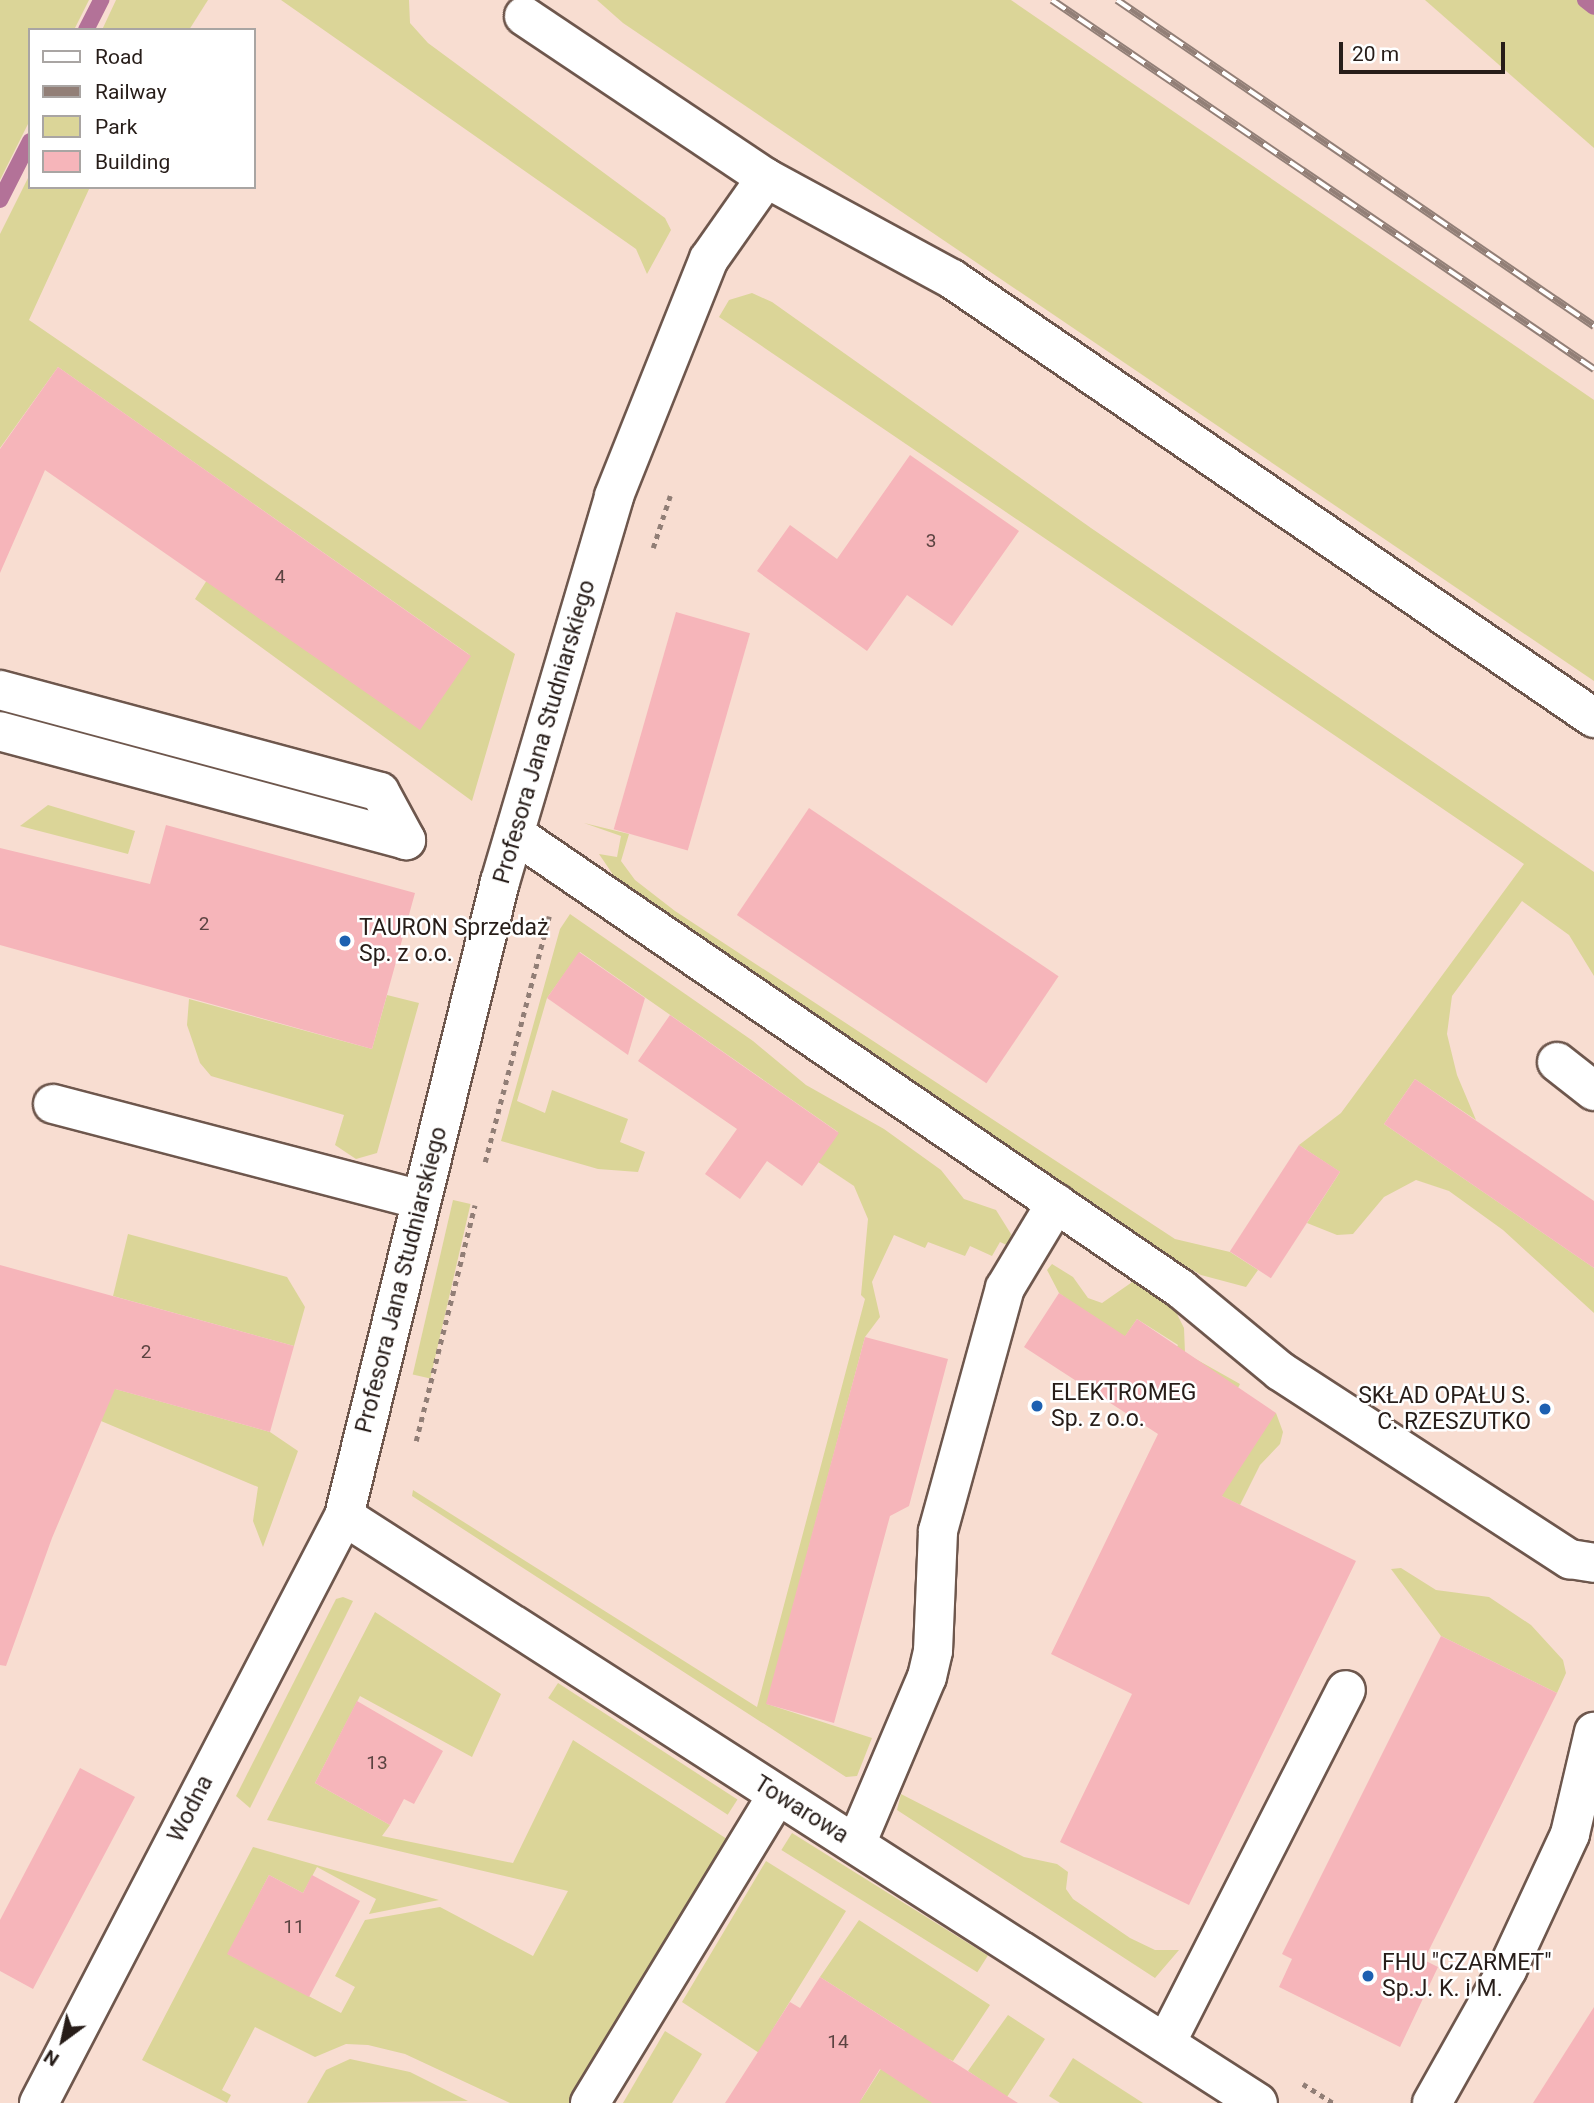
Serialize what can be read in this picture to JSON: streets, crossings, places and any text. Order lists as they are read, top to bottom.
{
  "streets": {
    "street": ["Profesora Jana Studniarskiego", "Wodna", "Towarowa"]
  },
  "crossings": [
    ["Profesora Jana Studniarskiego", "Wodna"],
    ["Profesora Jana Studniarskiego", "Towarowa"],
    ["Wodna", "Towarowa"]
  ],
  "places": [
    "TAURON Sprzedaż Sp. z o.o.",
    "ELEKTROMEG Sp. z o.o.",
    "SKŁAD OPAŁU S. C. RZESZUTKO",
    "FHU \"CZARMET\" Sp.J. K. i M."
  ],
  "house_numbers": [
    "3",
    "4",
    "2",
    "2",
    "13",
    "11",
    "14"
  ],
  "legend": [
    "Road",
    "Railway",
    "Park",
    "Building"
  ],
  "scale_bar": "20 m",
  "north": "bottom left"
}
